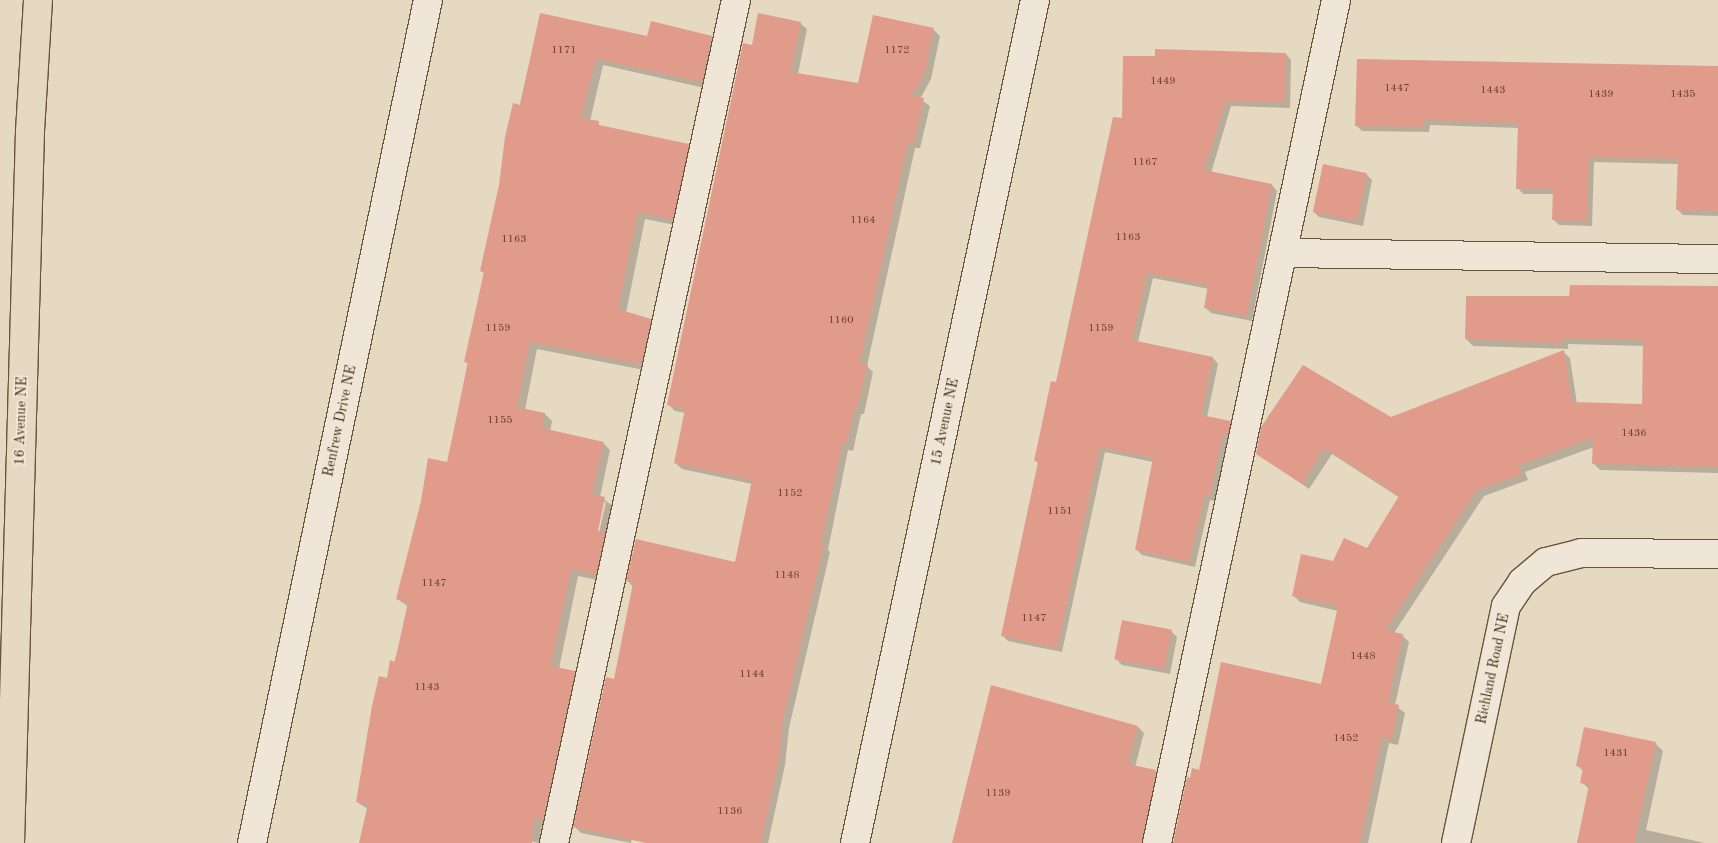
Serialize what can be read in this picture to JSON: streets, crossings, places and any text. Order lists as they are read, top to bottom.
{
  "streets": {
    "highway": ["16 Avenue NE"],
    "street": ["Renfrew Drive NE", "15 Avenue NE", "Richland Road NE"]
  },
  "house_numbers": [
    "1171",
    "1172",
    "1449",
    "1447",
    "1443",
    "1439",
    "1435",
    "1167",
    "1164",
    "1163",
    "1163",
    "1160",
    "1159",
    "1159",
    "1155",
    "1436",
    "1152",
    "1151",
    "1148",
    "1147",
    "1147",
    "1448",
    "1144",
    "1143",
    "1452",
    "1431",
    "1139",
    "1136"
  ]
}
